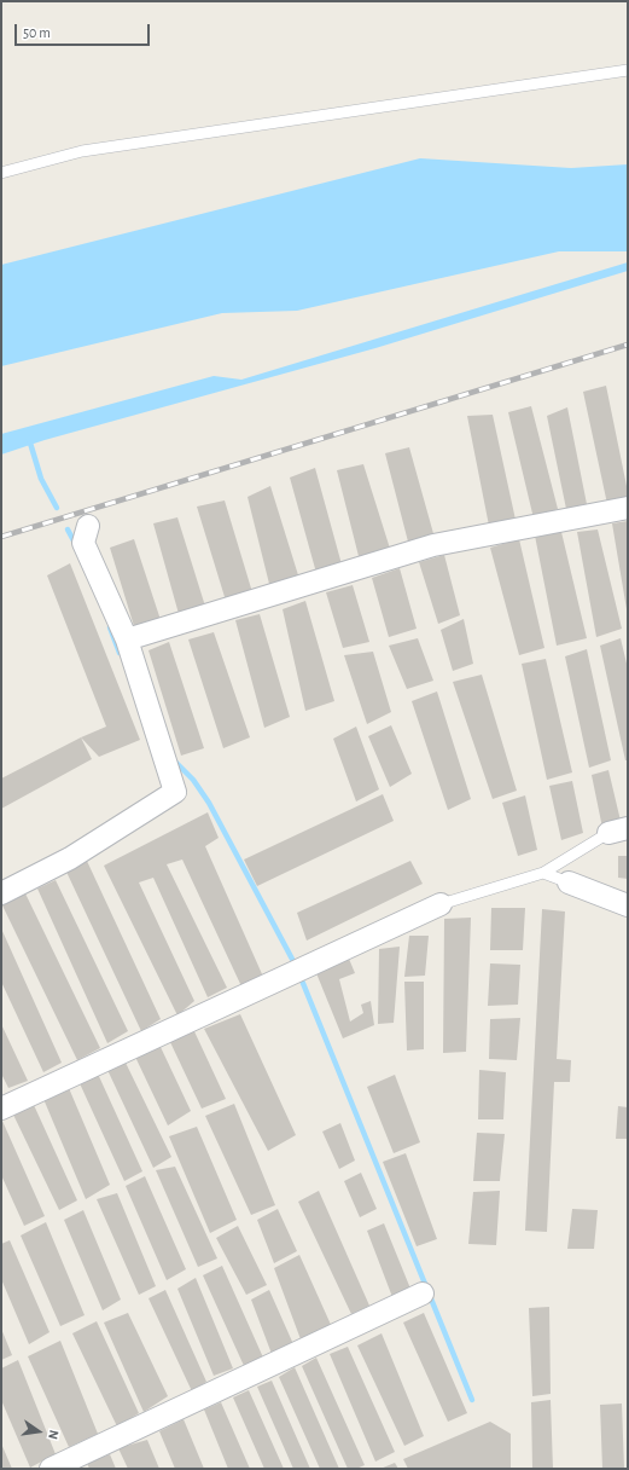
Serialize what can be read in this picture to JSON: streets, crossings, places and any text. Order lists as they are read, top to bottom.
{
  "scale_bar": "50 m",
  "north": "right"
}
